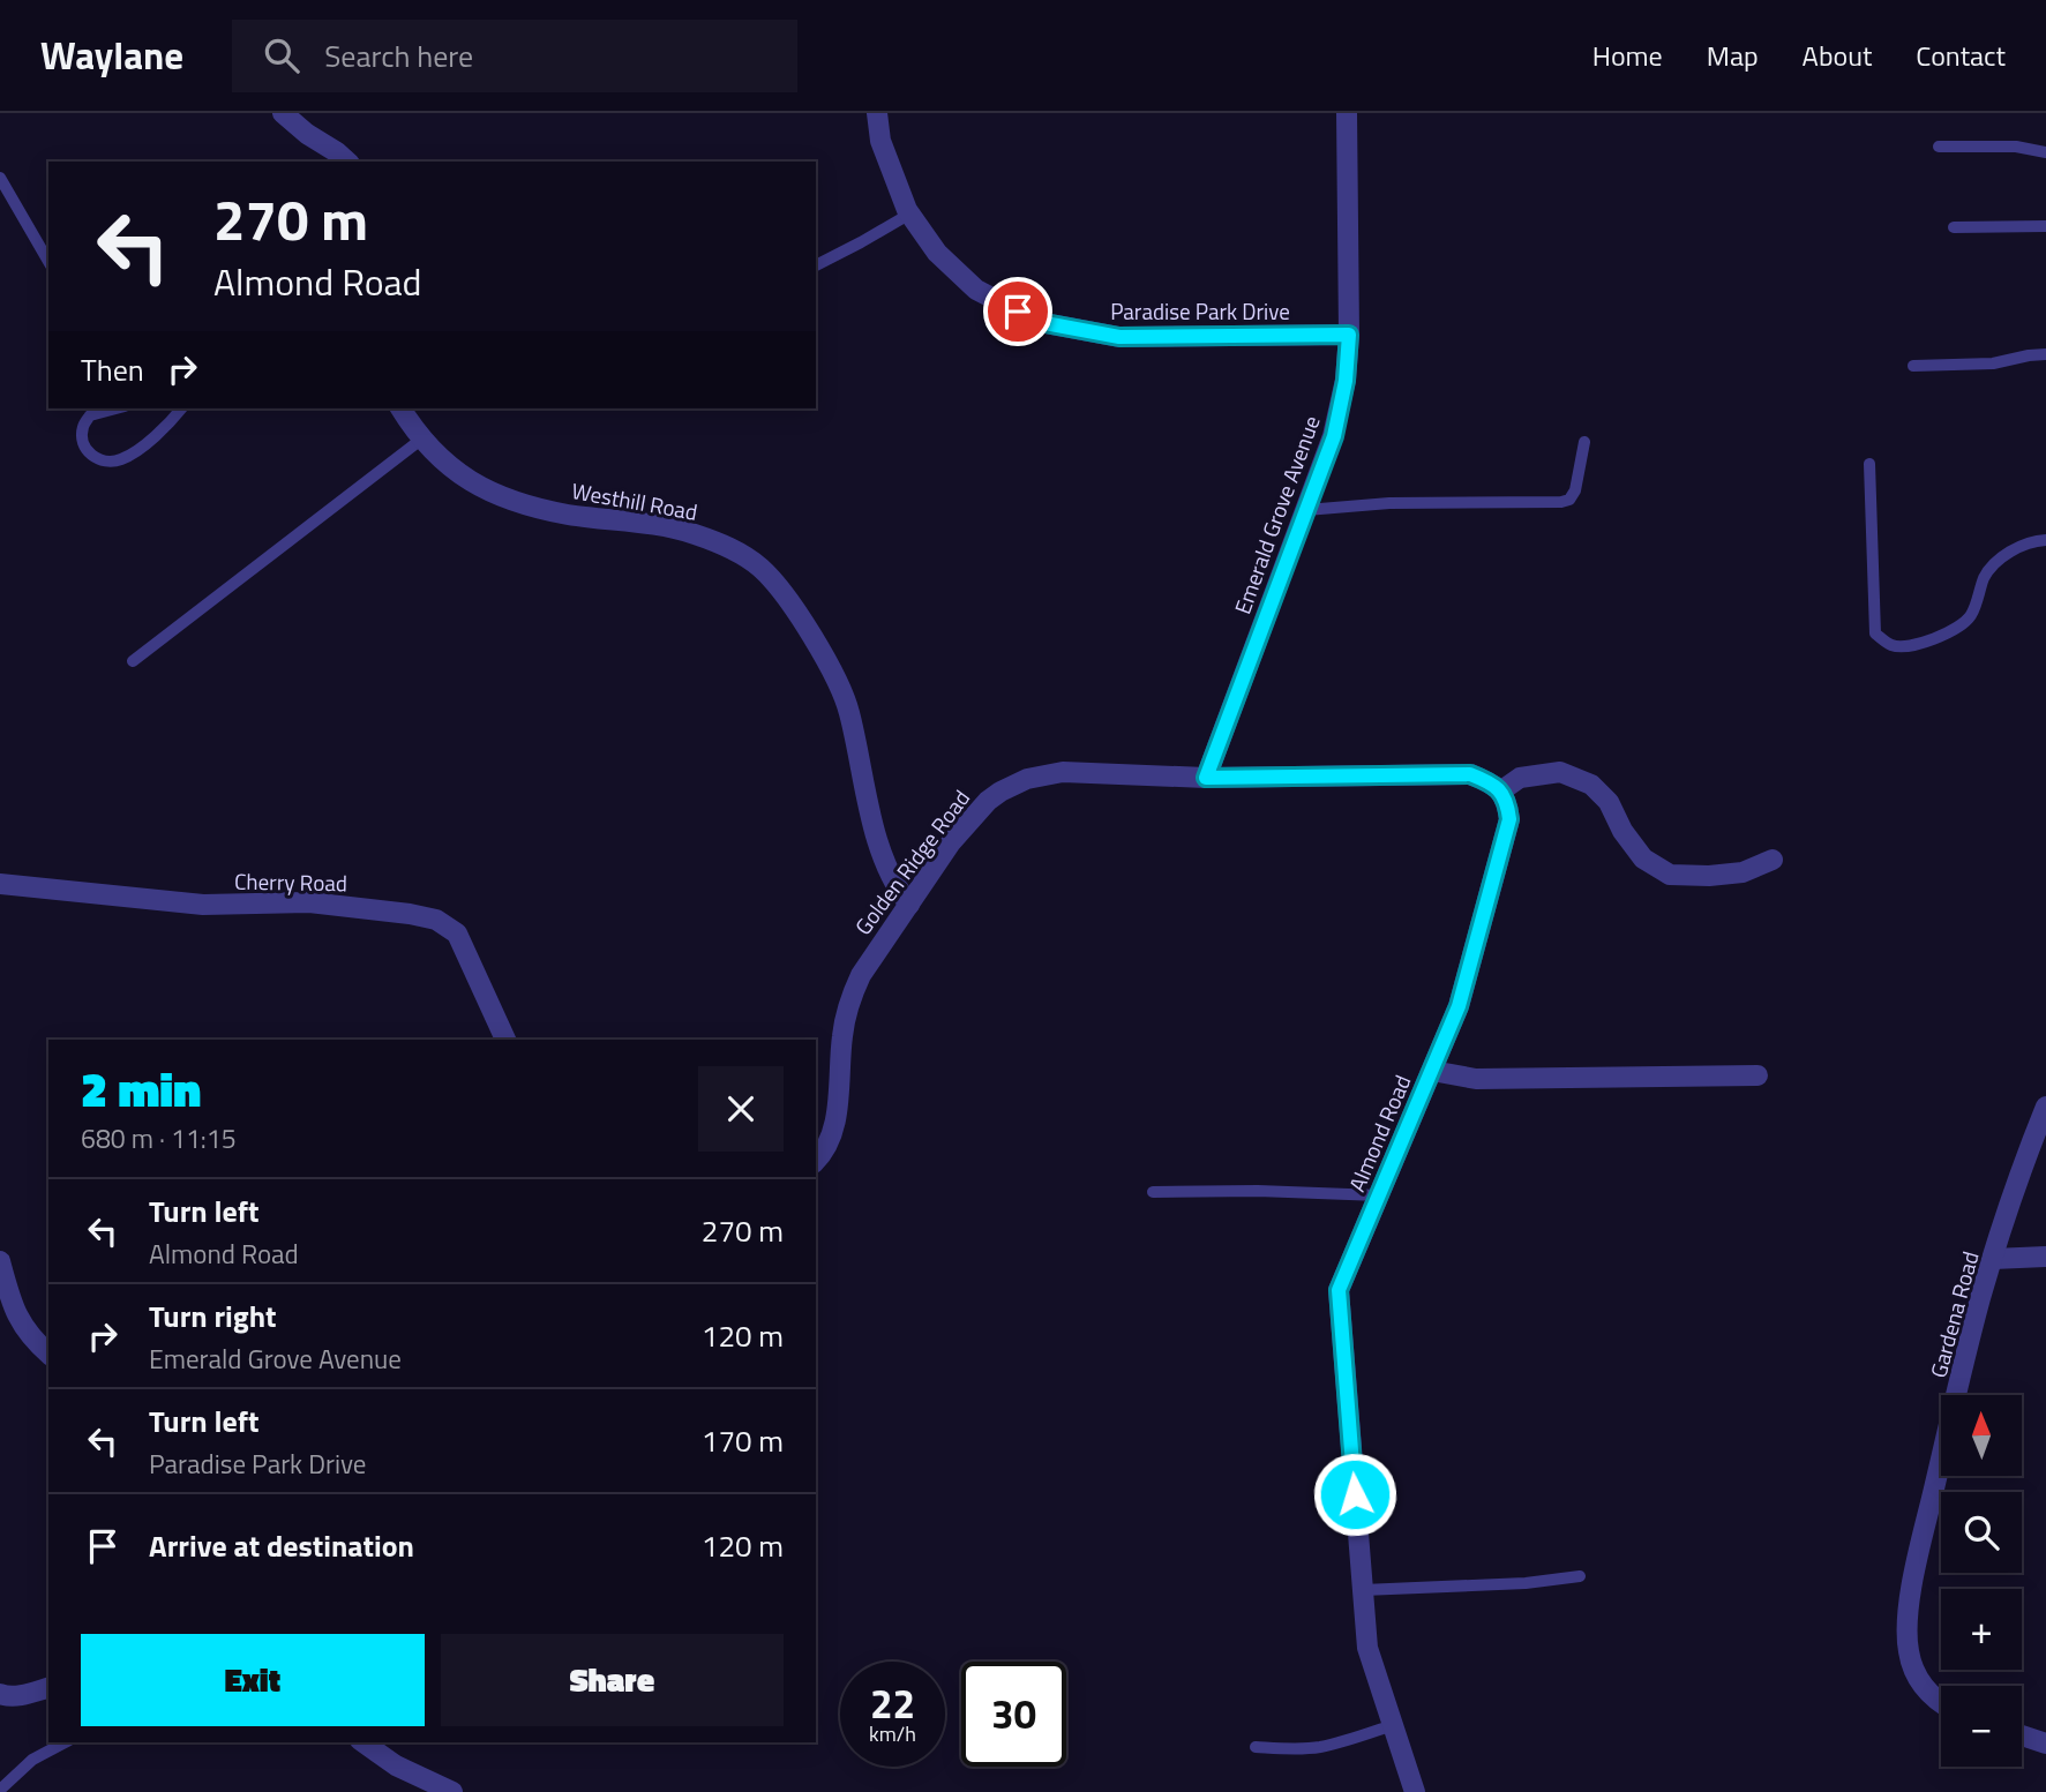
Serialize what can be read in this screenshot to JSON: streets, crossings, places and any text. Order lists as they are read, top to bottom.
{
  "streets": {
    "street": [
      "Paradise Park Drive",
      "Westhill Road",
      "Emerald Grove Avenue",
      "Golden Ridge Road",
      "Cherry Road",
      "Almond Road",
      "Gardena Road"
    ]
  },
  "crossings": [
    ["Paradise Park Drive", "Emerald Grove Avenue"],
    ["Westhill Road", "Golden Ridge Road"],
    ["Emerald Grove Avenue", "Golden Ridge Road"]
  ],
  "north": "top",
  "page": {
    "header": "Waylane",
    "search": "Search here",
    "nav": [
      "Home",
      "Map",
      "About",
      "Contact"
    ],
    "turn": ["270 m", "Almond Road"],
    "then": "Then",
    "heading": ["2 min", "680 m · 11:15"],
    "list": [
      {
        "name": "Turn left",
        "note": "Almond Road",
        "value": "270 m"
      },
      {
        "name": "Turn right",
        "note": "Emerald Grove Avenue",
        "value": "120 m"
      },
      {
        "name": "Turn left",
        "note": "Paradise Park Drive",
        "value": "170 m"
      },
      {
        "name": "Arrive at destination",
        "value": "120 m"
      }
    ],
    "map_buttons": ["+", "−"],
    "buttons": ["Exit", "Share"],
    "speed": "22 km/h",
    "limit": "30"
  }
}
